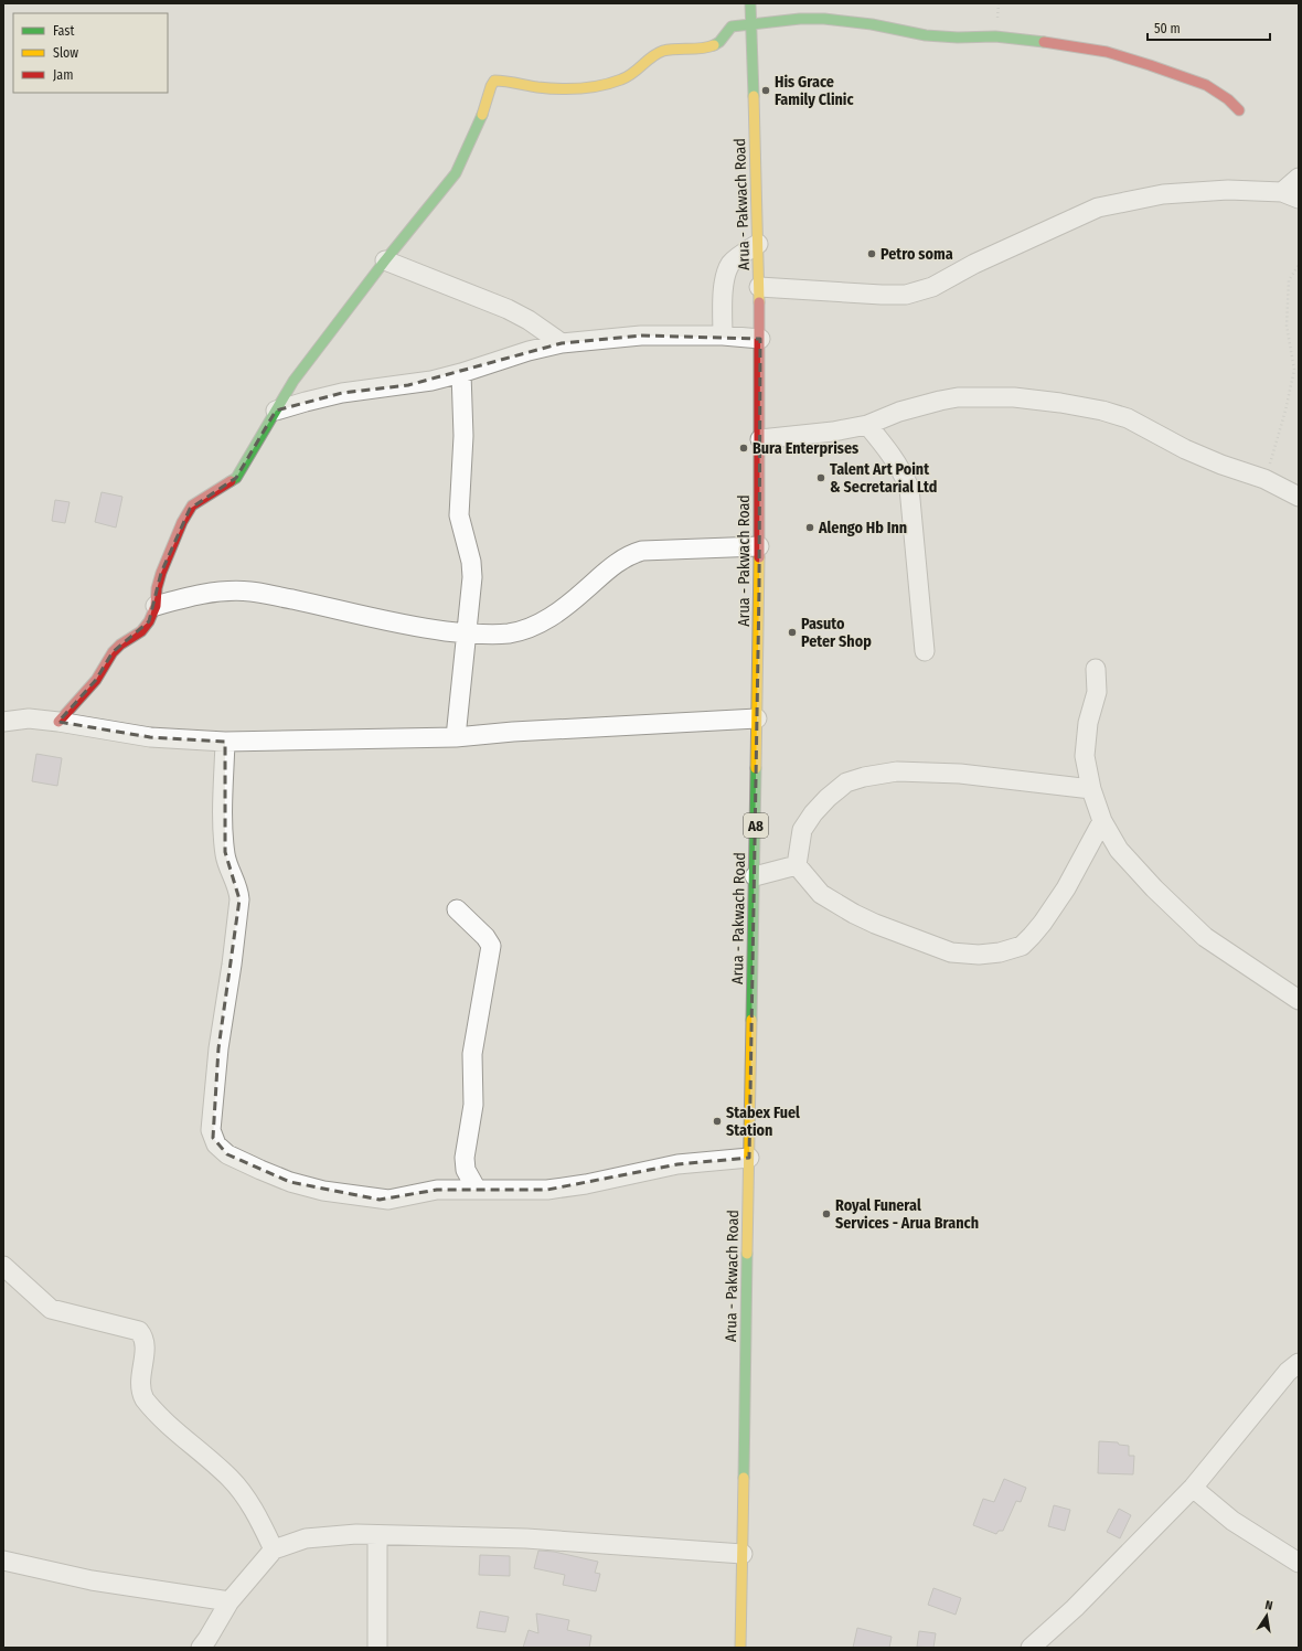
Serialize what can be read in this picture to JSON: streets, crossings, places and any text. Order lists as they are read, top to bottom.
{
  "streets": {
    "main road": ["Arua - Pakwach Road", "A8"]
  },
  "places": [
    "His Grace Family Clinic",
    "Petro soma",
    "Bura Enterprises",
    "Talent Art Point & Secretarial Ltd",
    "Alengo Hb Inn",
    "Pasuto Peter Shop",
    "Stabex Fuel Station",
    "Royal Funeral Services - Arua Branch"
  ],
  "legend": ["Fast", "Slow", "Jam"],
  "scale_bar": "50 m",
  "north": "top"
}
